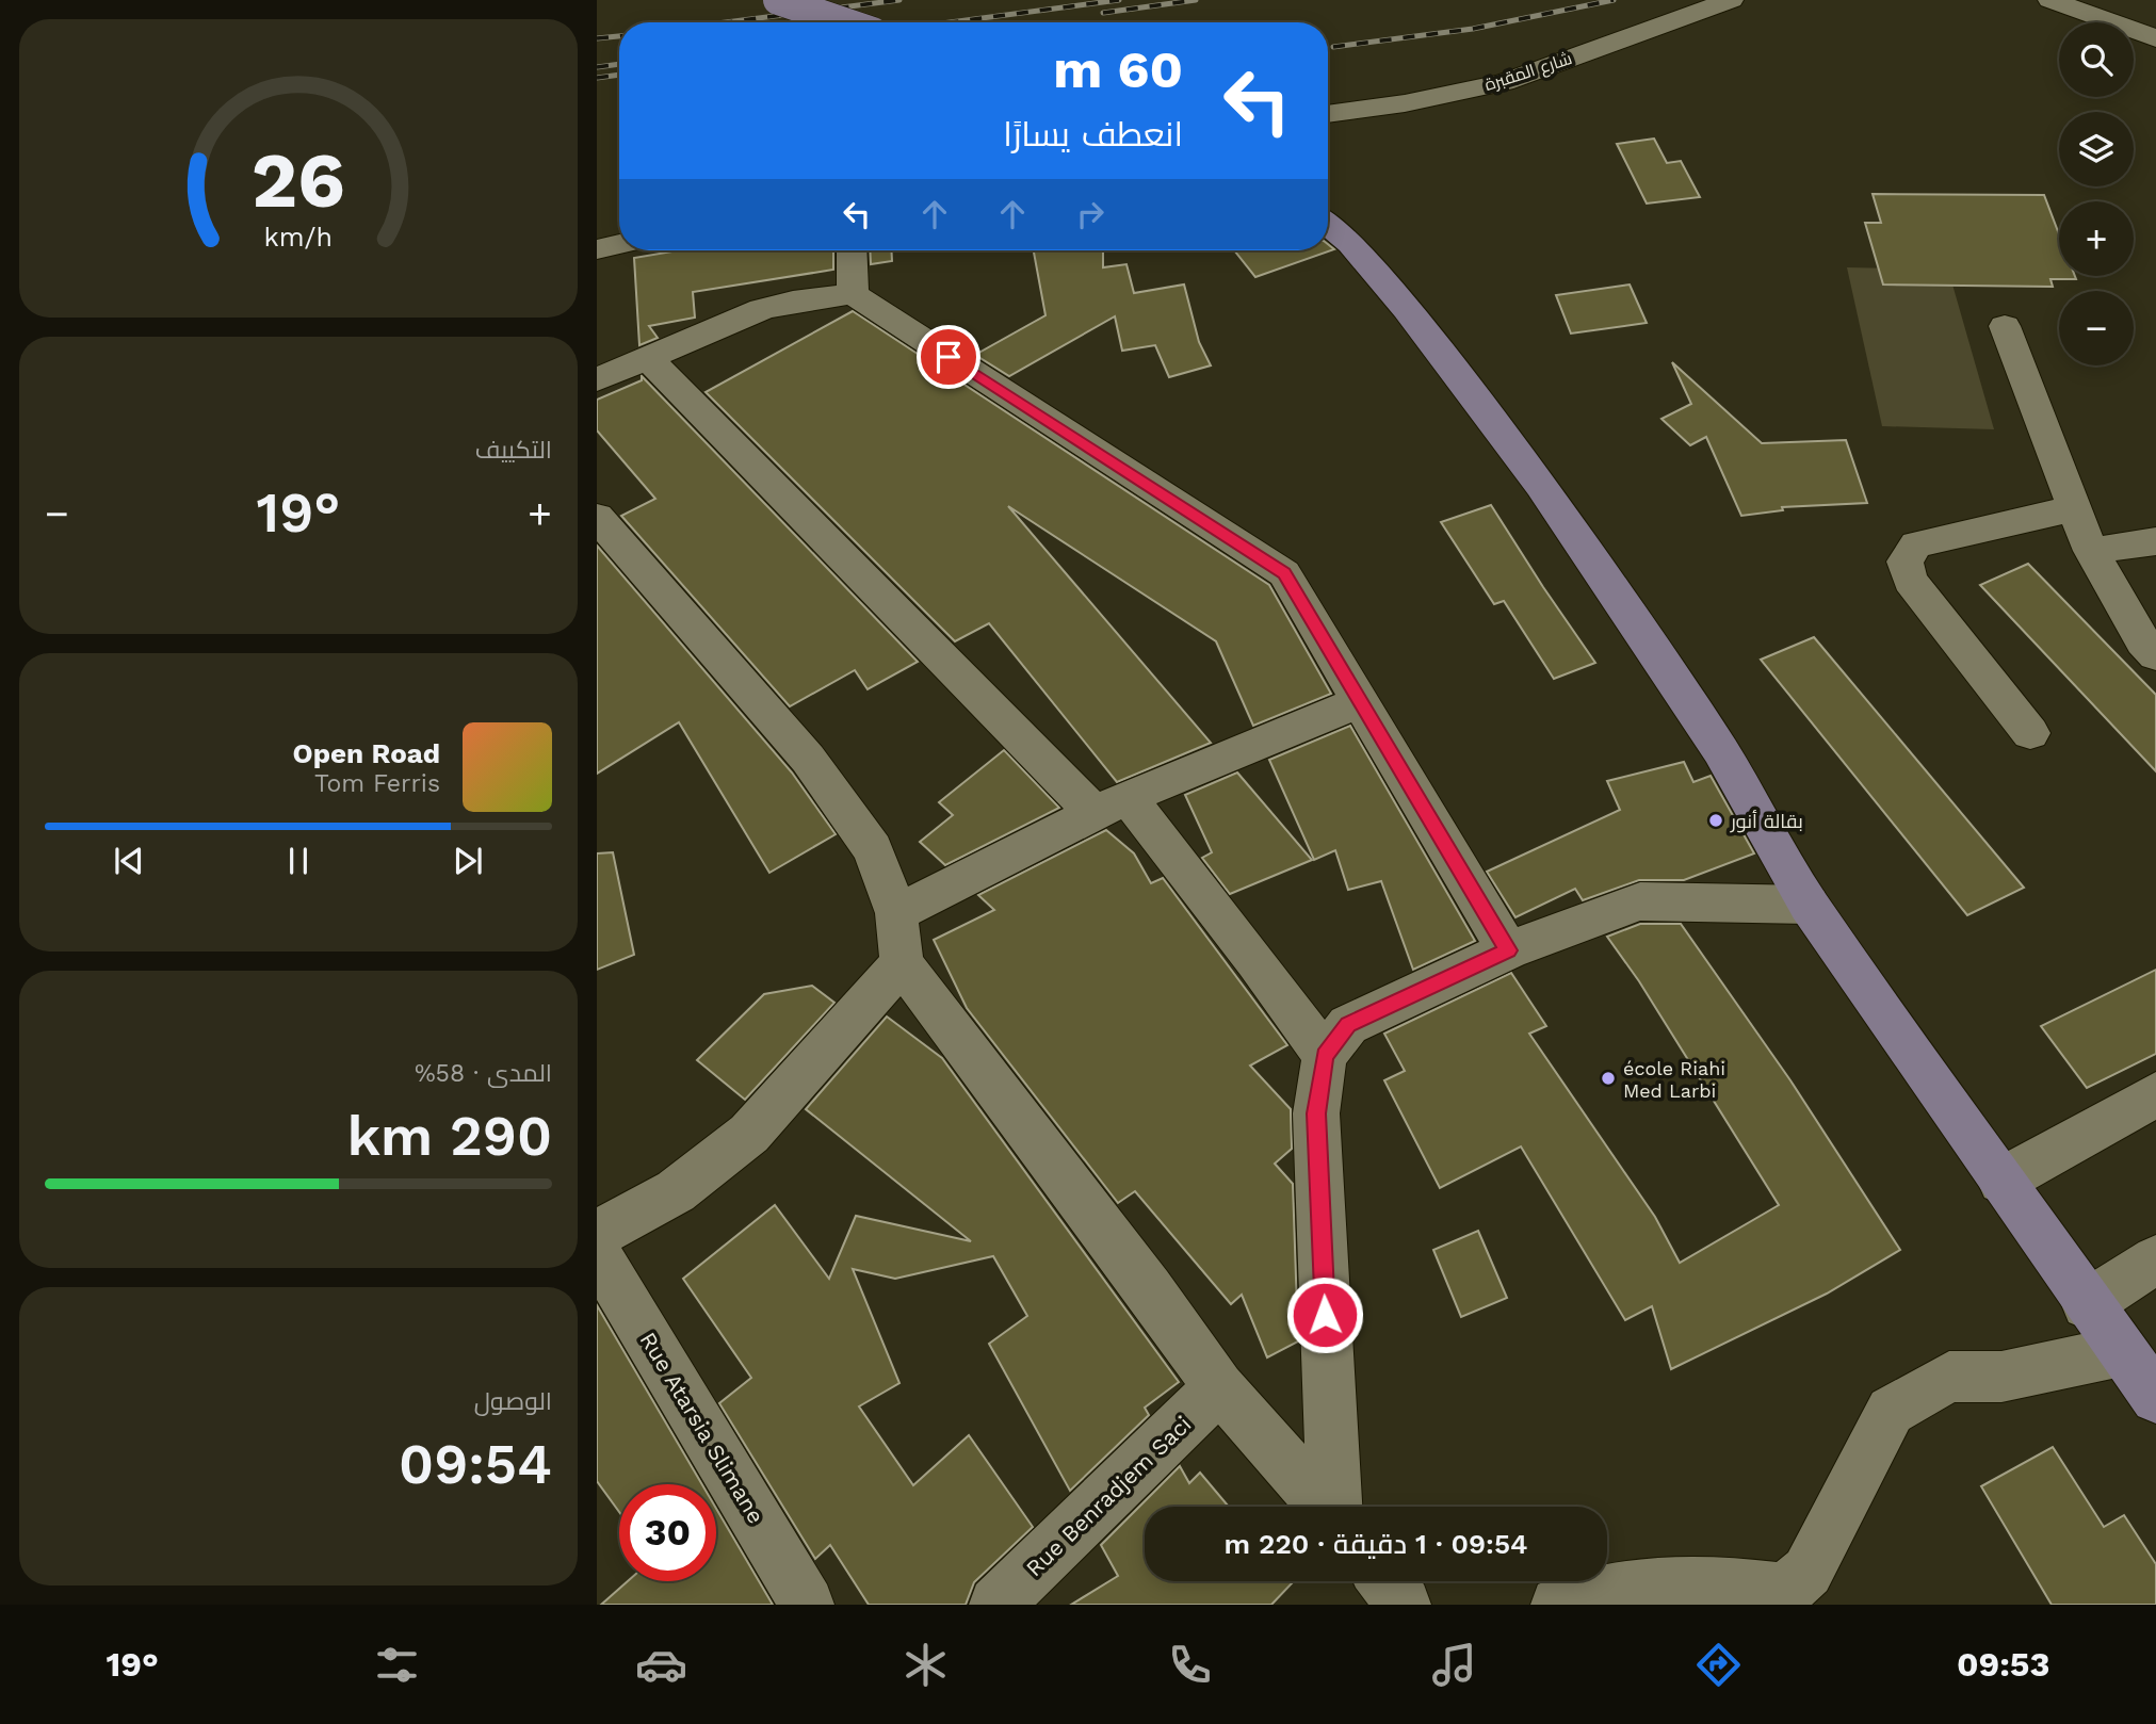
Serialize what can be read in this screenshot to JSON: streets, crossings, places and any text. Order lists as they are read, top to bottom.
{
  "streets": {
    "street": ["شارع المقبرة", "Rue Atarsia Slimane", "Rue Benradjem Saci"]
  },
  "places": ["بقالة أنور", "école Riahi Med Larbi"],
  "page": {
    "map_buttons": ["+", "−"],
    "turn": ["60 m", "انعطف يسارًا"],
    "tile": [
      "التكييف",
      ["المدى · 58%", "290 km"],
      ["الوصول", "09:54"]
    ],
    "heat": ["−", "19°", "+"],
    "song": ["Open Road", "Tom Ferris"],
    "limit": "30",
    "trip": "09:54 · 1 دقيقة · 220 m",
    "tabs": ["09:53", "19°"],
    "gauge": ["26", "km/h"]
  }
}
